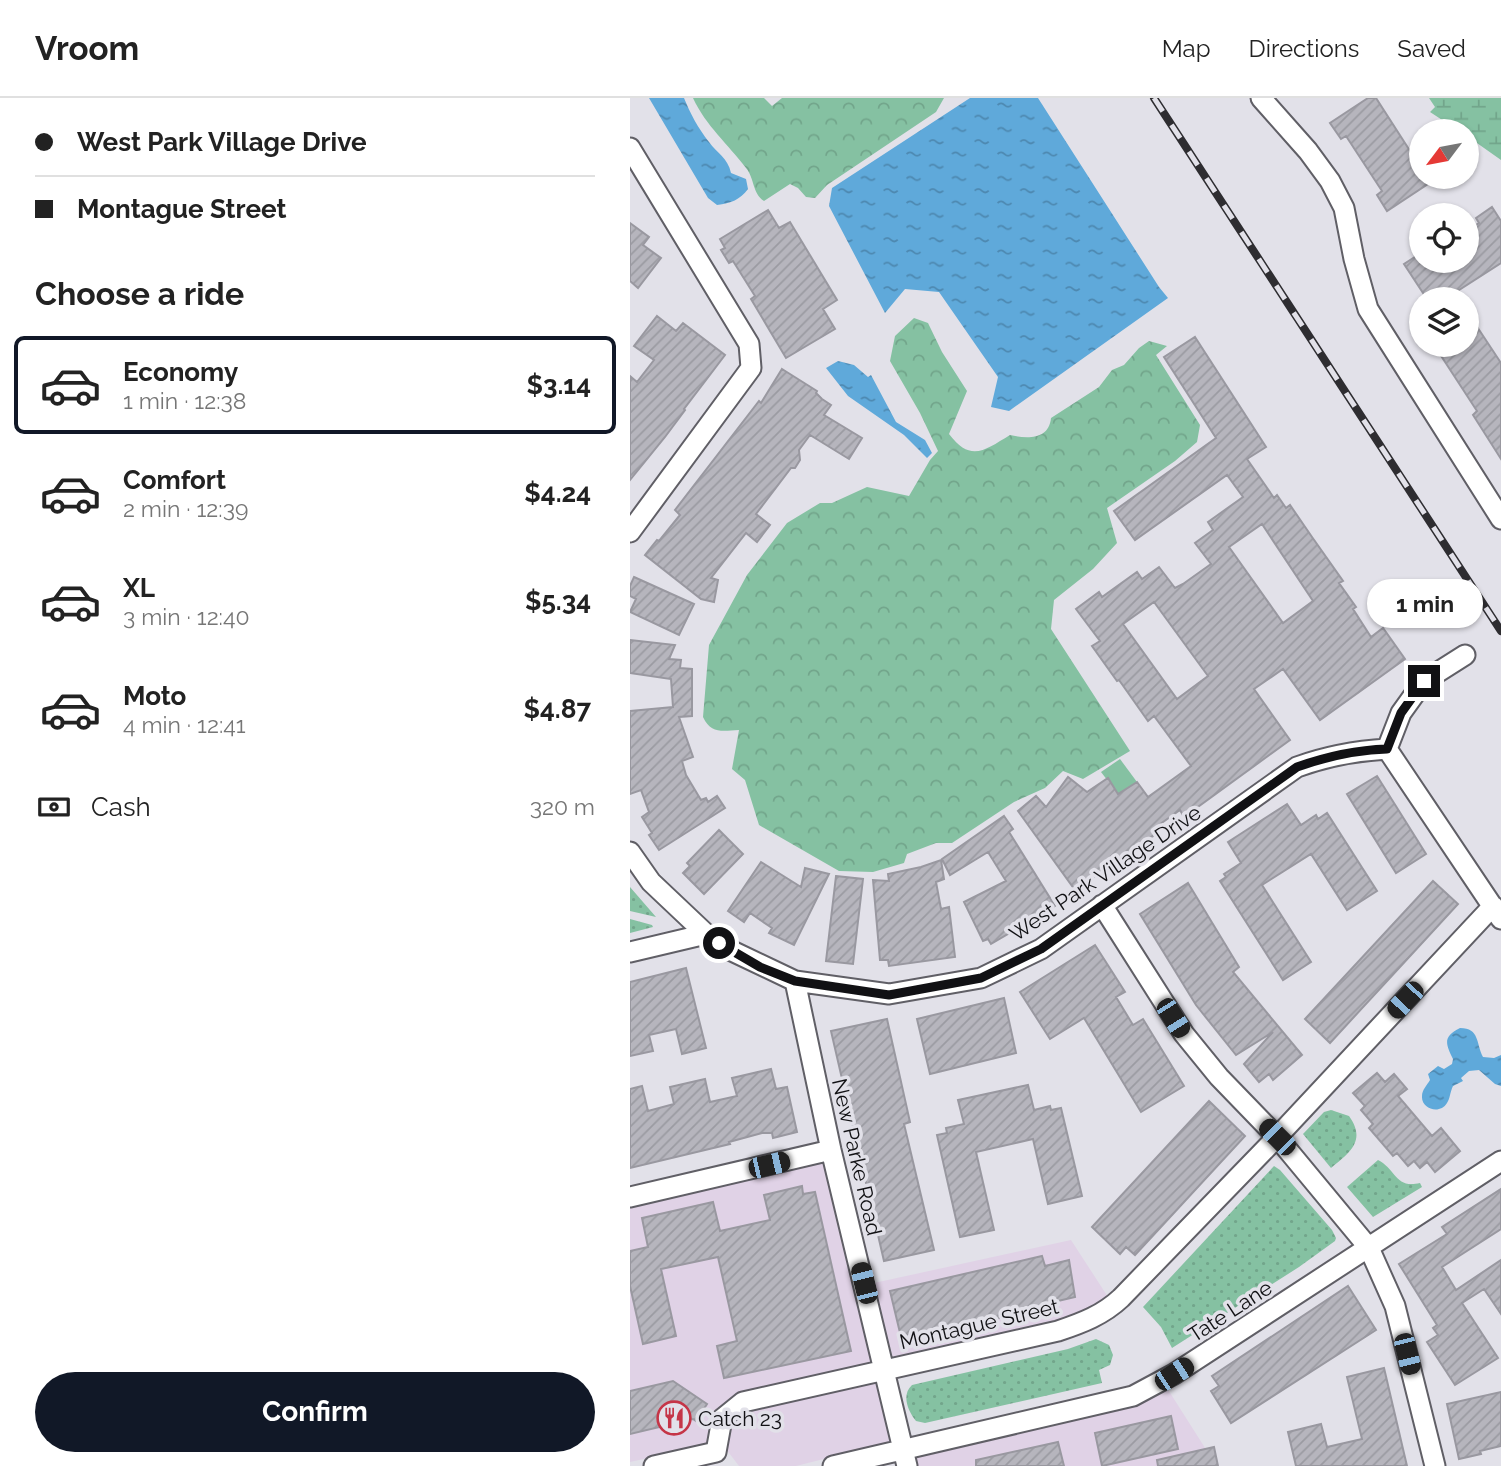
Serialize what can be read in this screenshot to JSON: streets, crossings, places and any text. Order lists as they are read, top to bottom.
{
  "streets": {
    "street": [
      "West Park Village Drive",
      "New Parke Road",
      "Tate Lane",
      "Montague Street"
    ]
  },
  "crossings": [
    ["West Park Village Drive", "New Parke Road"],
    ["New Parke Road", "Tate Lane"],
    ["New Parke Road", "Montague Street"]
  ],
  "places": {
    "restaurant": ["Catch 23"]
  },
  "north": "bottom left",
  "page": {
    "header": "Vroom",
    "nav": ["Map", "Directions", "Saved"],
    "banner": ["West Park Village Drive", "Montague Street"],
    "heading": "Choose a ride",
    "list": [
      {
        "name": "Economy",
        "note": "1 min · 12:38",
        "value": "$3.14"
      },
      {
        "name": "Comfort",
        "note": "2 min · 12:39",
        "value": "$4.24"
      },
      {
        "name": "XL",
        "note": "3 min · 12:40",
        "value": "$5.34"
      },
      {
        "name": "Moto",
        "note": "4 min · 12:41",
        "value": "$4.87"
      }
    ],
    "bubble": "1 min",
    "pay": ["Cash", "320 m"],
    "buttons": "Confirm"
  }
}
